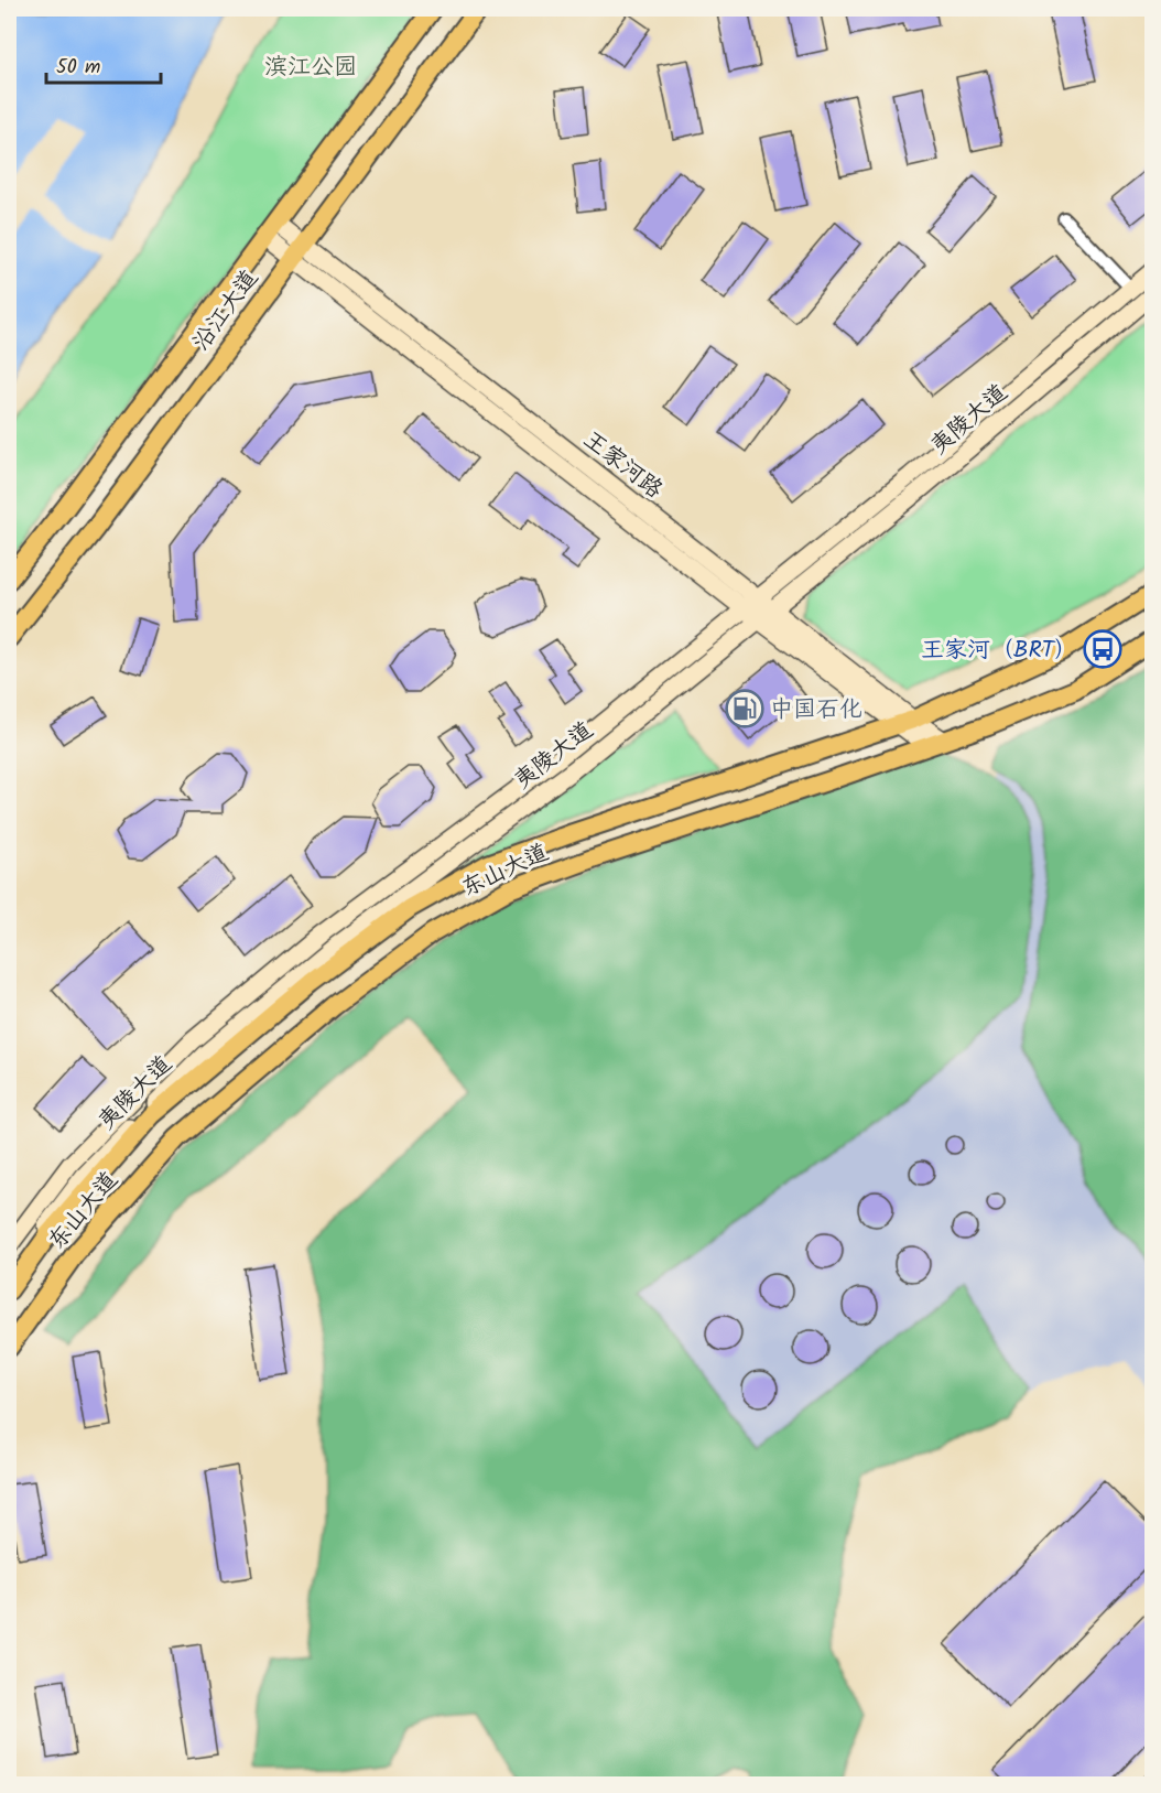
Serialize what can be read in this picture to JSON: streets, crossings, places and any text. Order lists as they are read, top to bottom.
{
  "streets": {
    "main road": [
      "沿江大道",
      "夷陵大道",
      "王家河路",
      "东山大道"
    ]
  },
  "crossings": [
    ["沿江大道", "王家河路"],
    ["夷陵大道", "王家河路"],
    ["王家河路", "东山大道"]
  ],
  "parks": ["滨江公园"],
  "places": {
    "bus stop": ["王家河（BRT）"],
    "fuel station": ["中国石化"]
  },
  "scale_bar": "50 m"
}
